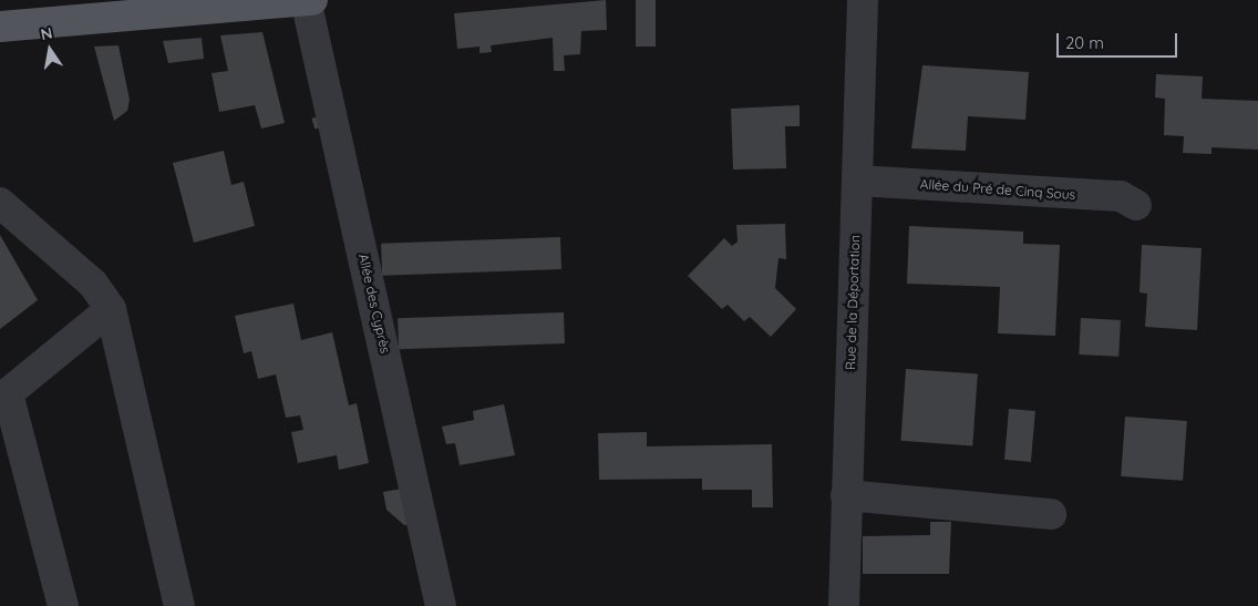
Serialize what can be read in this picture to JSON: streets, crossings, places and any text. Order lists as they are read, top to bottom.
{
  "streets": {
    "street": ["Allée du Pré de Cinq Sous", "Rue de la Déportation", "Allée des Cyprès"]
  },
  "crossings": [
    ["Allée du Pré de Cinq Sous", "Rue de la Déportation"]
  ],
  "scale_bar": "20 m",
  "north": "top"
}
